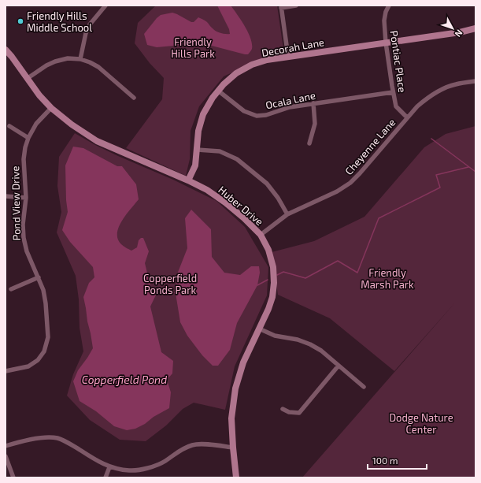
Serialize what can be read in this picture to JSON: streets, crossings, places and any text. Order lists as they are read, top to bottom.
{
  "streets": {
    "street": [
      "Decorah Lane",
      "Pontiac Place",
      "Ocala Lane",
      "Cheyenne Lane",
      "Pond View Drive",
      "Huber Drive"
    ]
  },
  "crossings": [
    ["Decorah Lane", "Pontiac Place"],
    ["Decorah Lane", "Ocala Lane"],
    ["Decorah Lane", "Huber Drive"],
    ["Pontiac Place", "Ocala Lane"],
    ["Pontiac Place", "Cheyenne Lane"],
    ["Cheyenne Lane", "Huber Drive"],
    ["Pond View Drive", "Huber Drive"]
  ],
  "water": ["Copperfield Pond"],
  "parks": [
    "Friendly Hills Park",
    "Friendly Marsh Park",
    "Copperfield Ponds Park",
    "Dodge Nature Center"
  ],
  "places": ["Friendly Hills Middle School"],
  "scale_bar": "100 m",
  "north": "bottom right"
}
